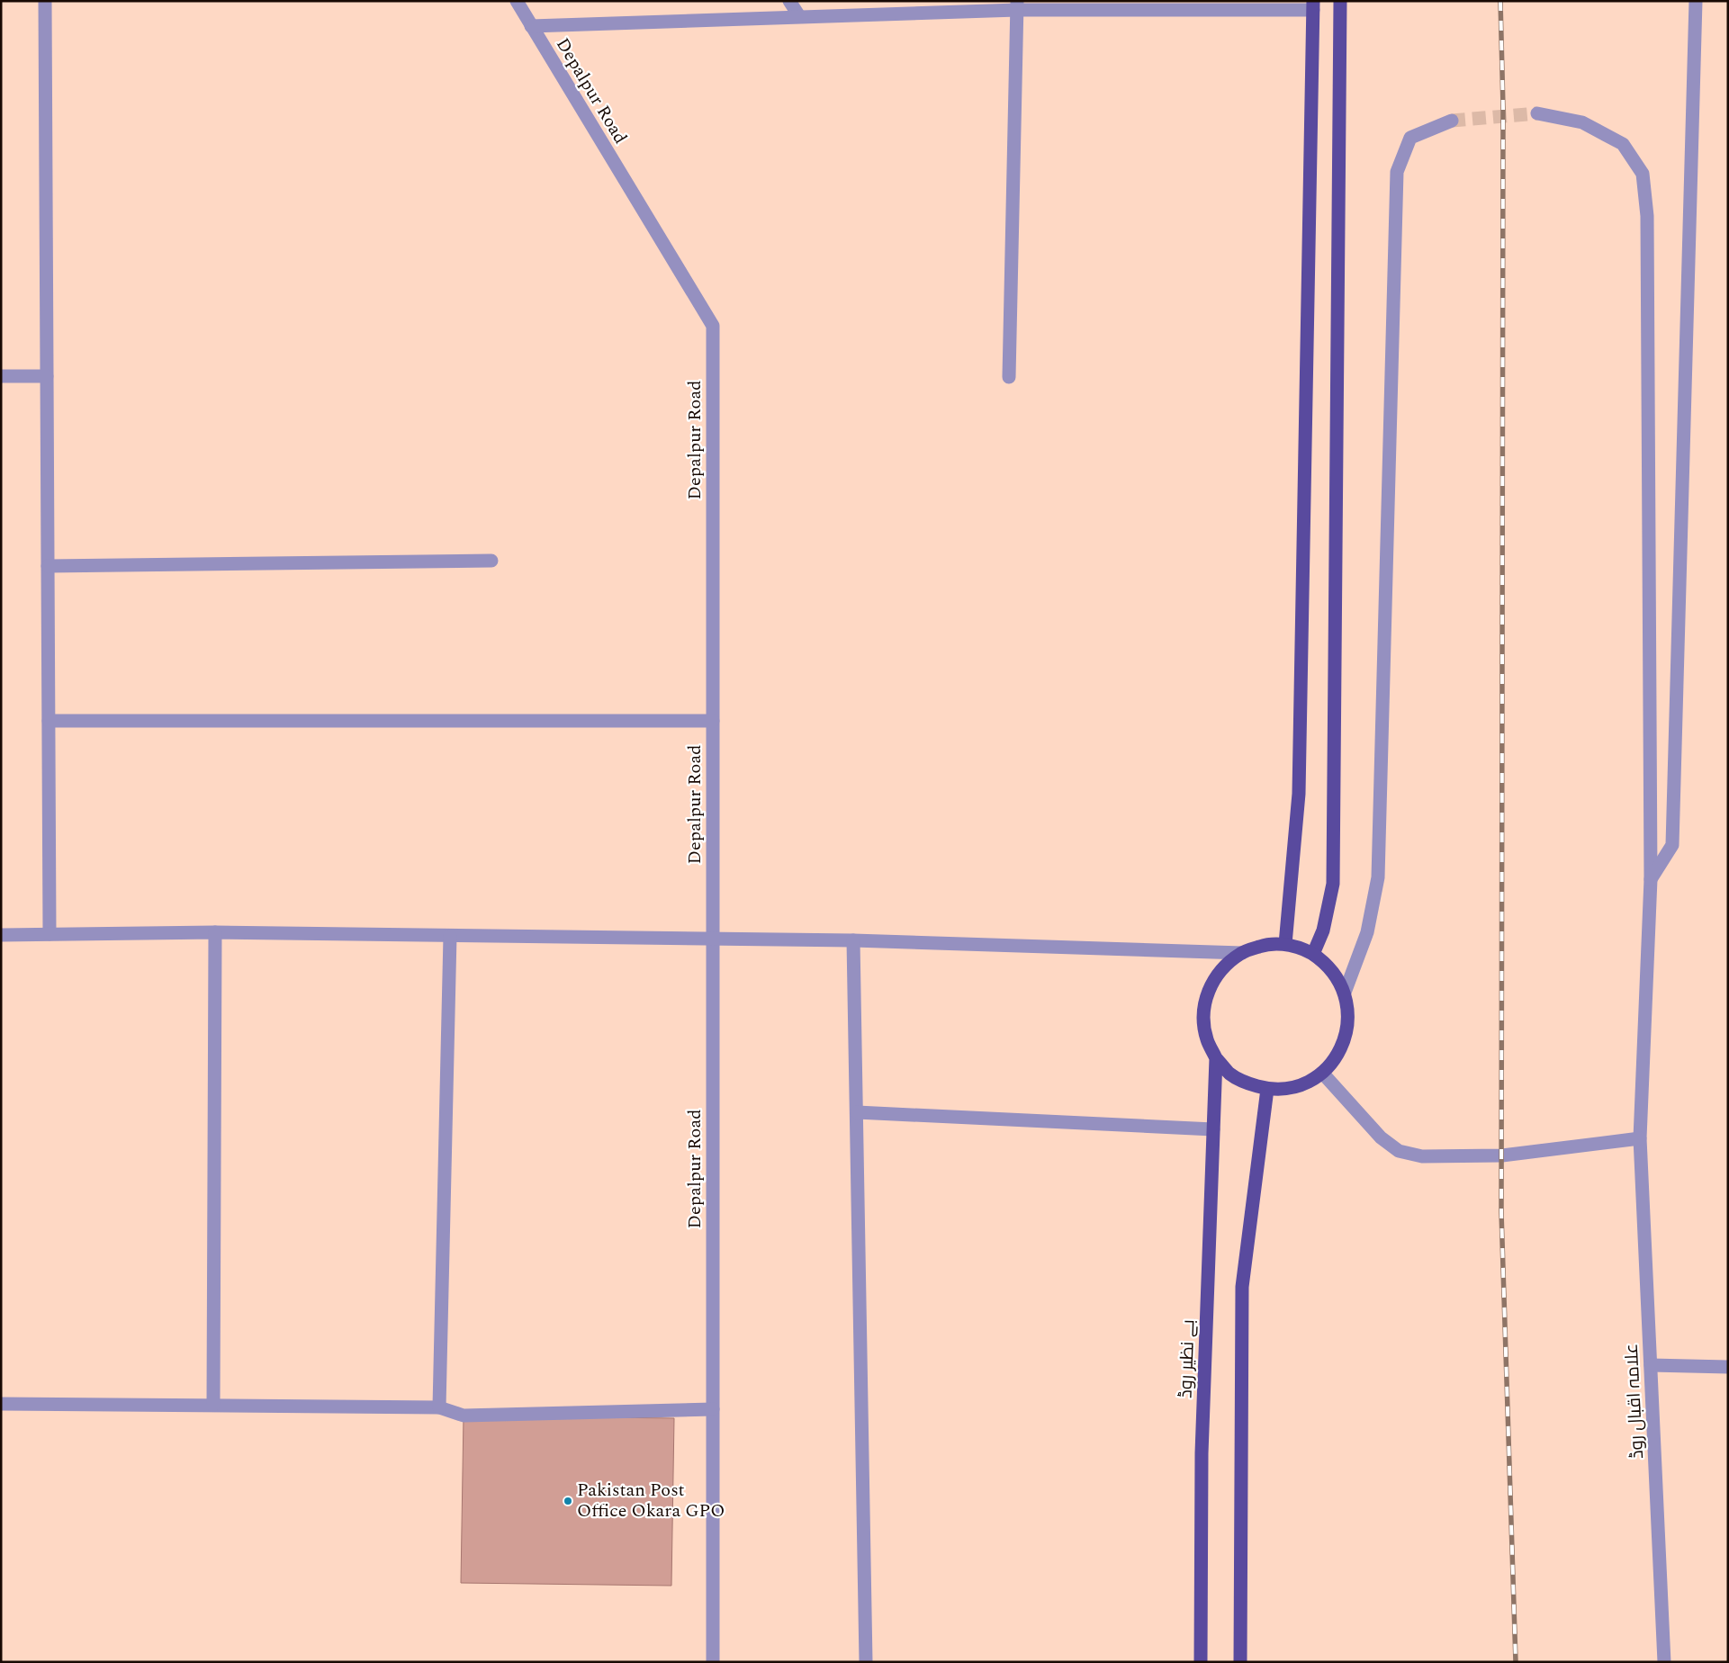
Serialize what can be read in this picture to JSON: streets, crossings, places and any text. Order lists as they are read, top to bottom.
{
  "streets": {
    "main road": ["بے نظیر روڈ"],
    "street": ["Depalpur Road", "علامہ اقبال روڈ"]
  },
  "places": ["Pakistan Post Office Okara GPO"]
}
